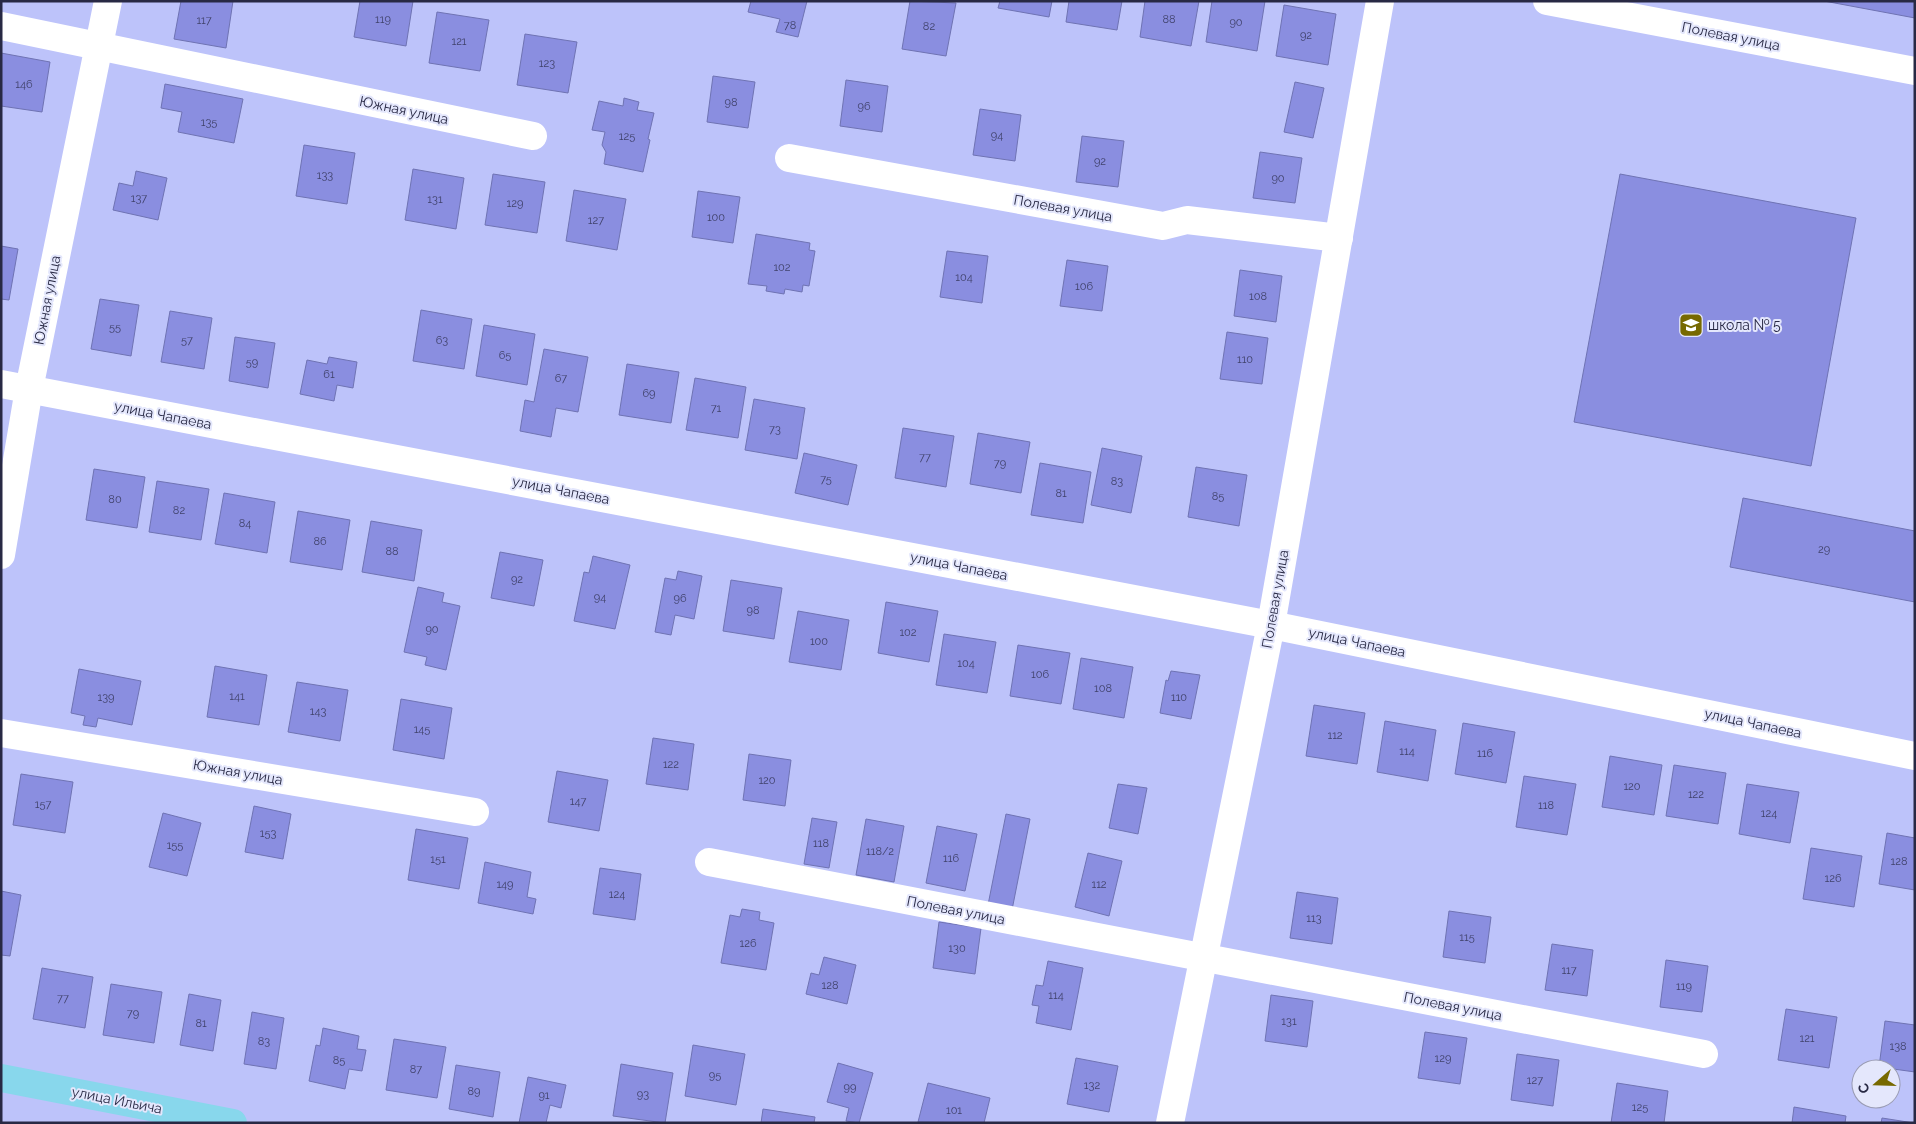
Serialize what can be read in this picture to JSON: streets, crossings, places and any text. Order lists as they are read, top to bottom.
{
  "streets": {
    "main road": ["улица Ильича"],
    "street": ["Полевая улица", "Южная улица", "улица Чапаева"]
  },
  "crossings": [
    ["Полевая улица", "улица Чапаева"],
    ["Южная улица", "улица Чапаева"]
  ],
  "places": {
    "school or university": ["школа № 5"]
  },
  "house_numbers": [
    "119",
    "88",
    "117",
    "90",
    "78",
    "82",
    "92",
    "121",
    "123",
    "146",
    "98",
    "96",
    "135",
    "94",
    "125",
    "92",
    "133",
    "90",
    "137",
    "131",
    "129",
    "100",
    "127",
    "102",
    "104",
    "106",
    "108",
    "55",
    "57",
    "63",
    "65",
    "110",
    "59",
    "61",
    "67",
    "69",
    "71",
    "73",
    "77",
    "79",
    "75",
    "83",
    "81",
    "85",
    "80",
    "82",
    "84",
    "86",
    "29",
    "88",
    "92",
    "94",
    "96",
    "98",
    "90",
    "102",
    "100",
    "104",
    "106",
    "108",
    "141",
    "139",
    "110",
    "143",
    "145",
    "112",
    "114",
    "116",
    "122",
    "120",
    "120",
    "122",
    "147",
    "157",
    "118",
    "124",
    "153",
    "118",
    "155",
    "118/2",
    "116",
    "151",
    "128",
    "126",
    "149",
    "112",
    "124",
    "113",
    "115",
    "126",
    "130",
    "117",
    "128",
    "119",
    "114",
    "77",
    "79",
    "131",
    "81",
    "121",
    "83",
    "138",
    "129",
    "85",
    "87",
    "95",
    "127",
    "132",
    "99",
    "89",
    "93",
    "91",
    "125",
    "101"
  ],
  "north": "left"
}
